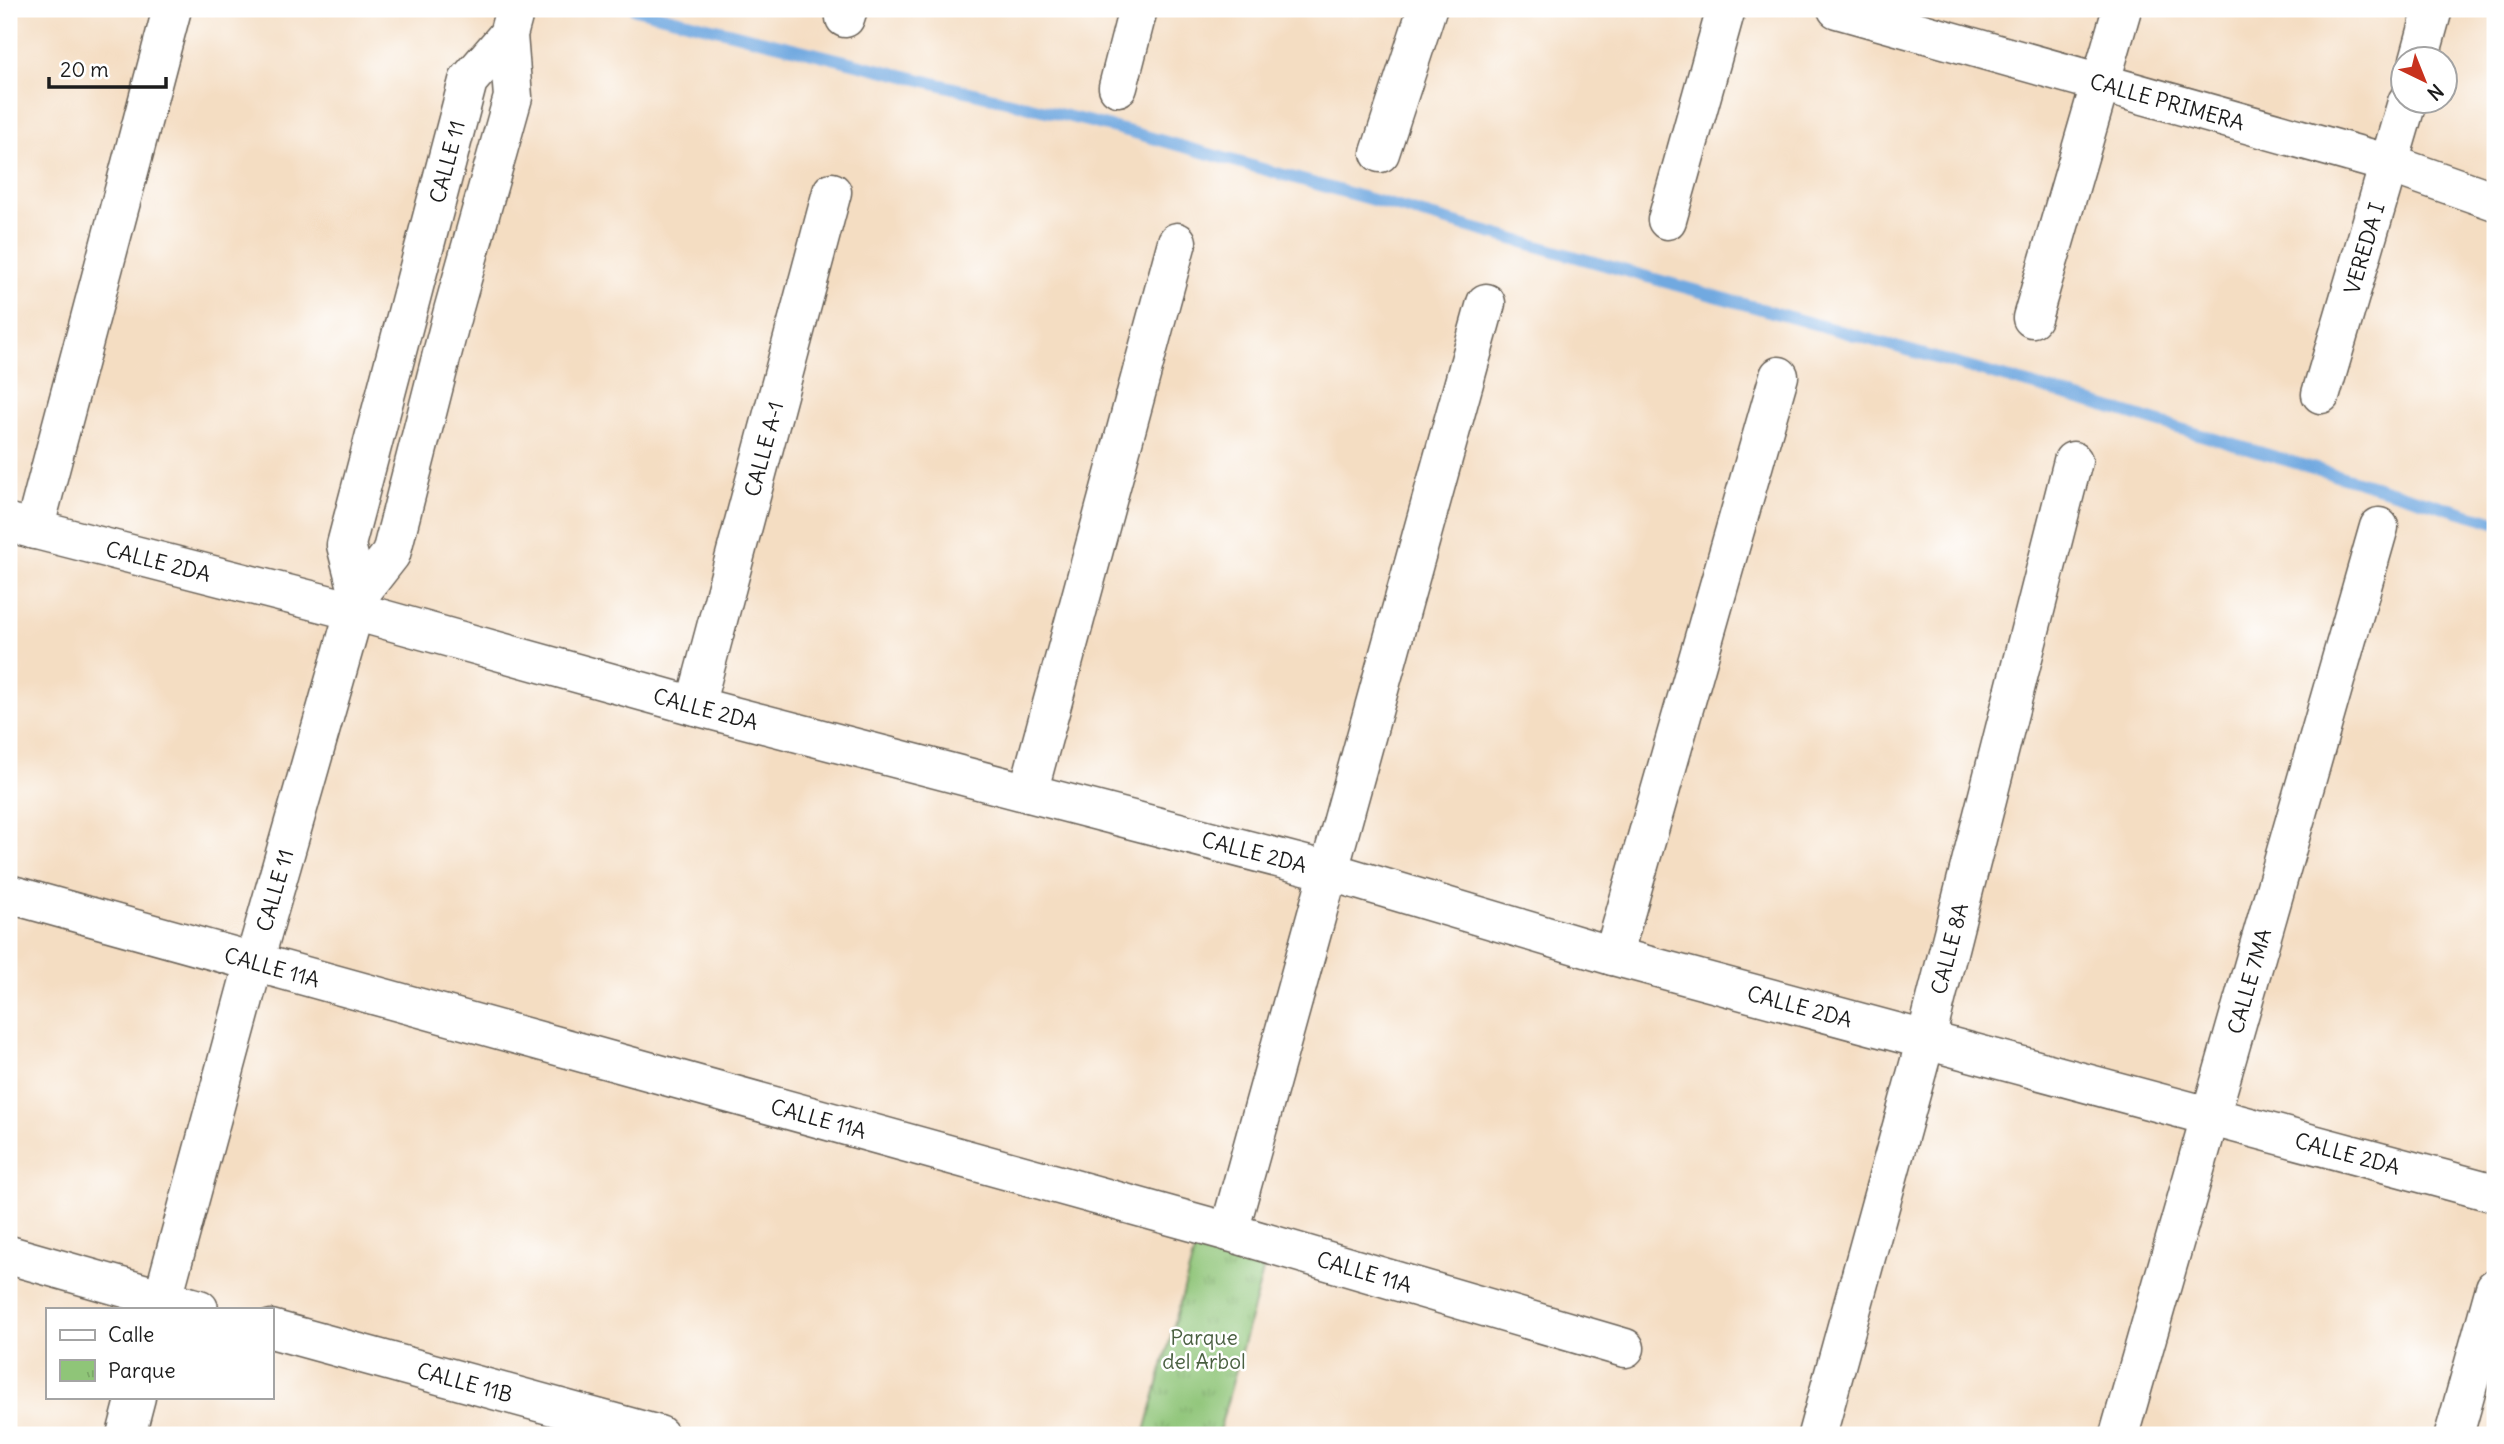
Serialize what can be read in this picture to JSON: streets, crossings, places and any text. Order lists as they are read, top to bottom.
{
  "streets": {
    "street": [
      "CALLE PRIMERA",
      "CALLE 11",
      "VEREDA I",
      "CALLE A-1",
      "CALLE 2DA",
      "CALLE 8A",
      "CALLE 11A",
      "CALLE 7MA",
      "CALLE 11B"
    ]
  },
  "crossings": [
    ["CALLE PRIMERA", "VEREDA I"],
    ["CALLE 11", "CALLE 2DA"],
    ["CALLE 11", "CALLE 11A"],
    ["CALLE A-1", "CALLE 2DA"],
    ["CALLE 2DA", "CALLE 8A"],
    ["CALLE 2DA", "CALLE 7MA"]
  ],
  "parks": ["Parque del Arbol"],
  "legend": ["Calle", "Parque"],
  "scale_bar": "20 m",
  "north": "bottom right"
}
